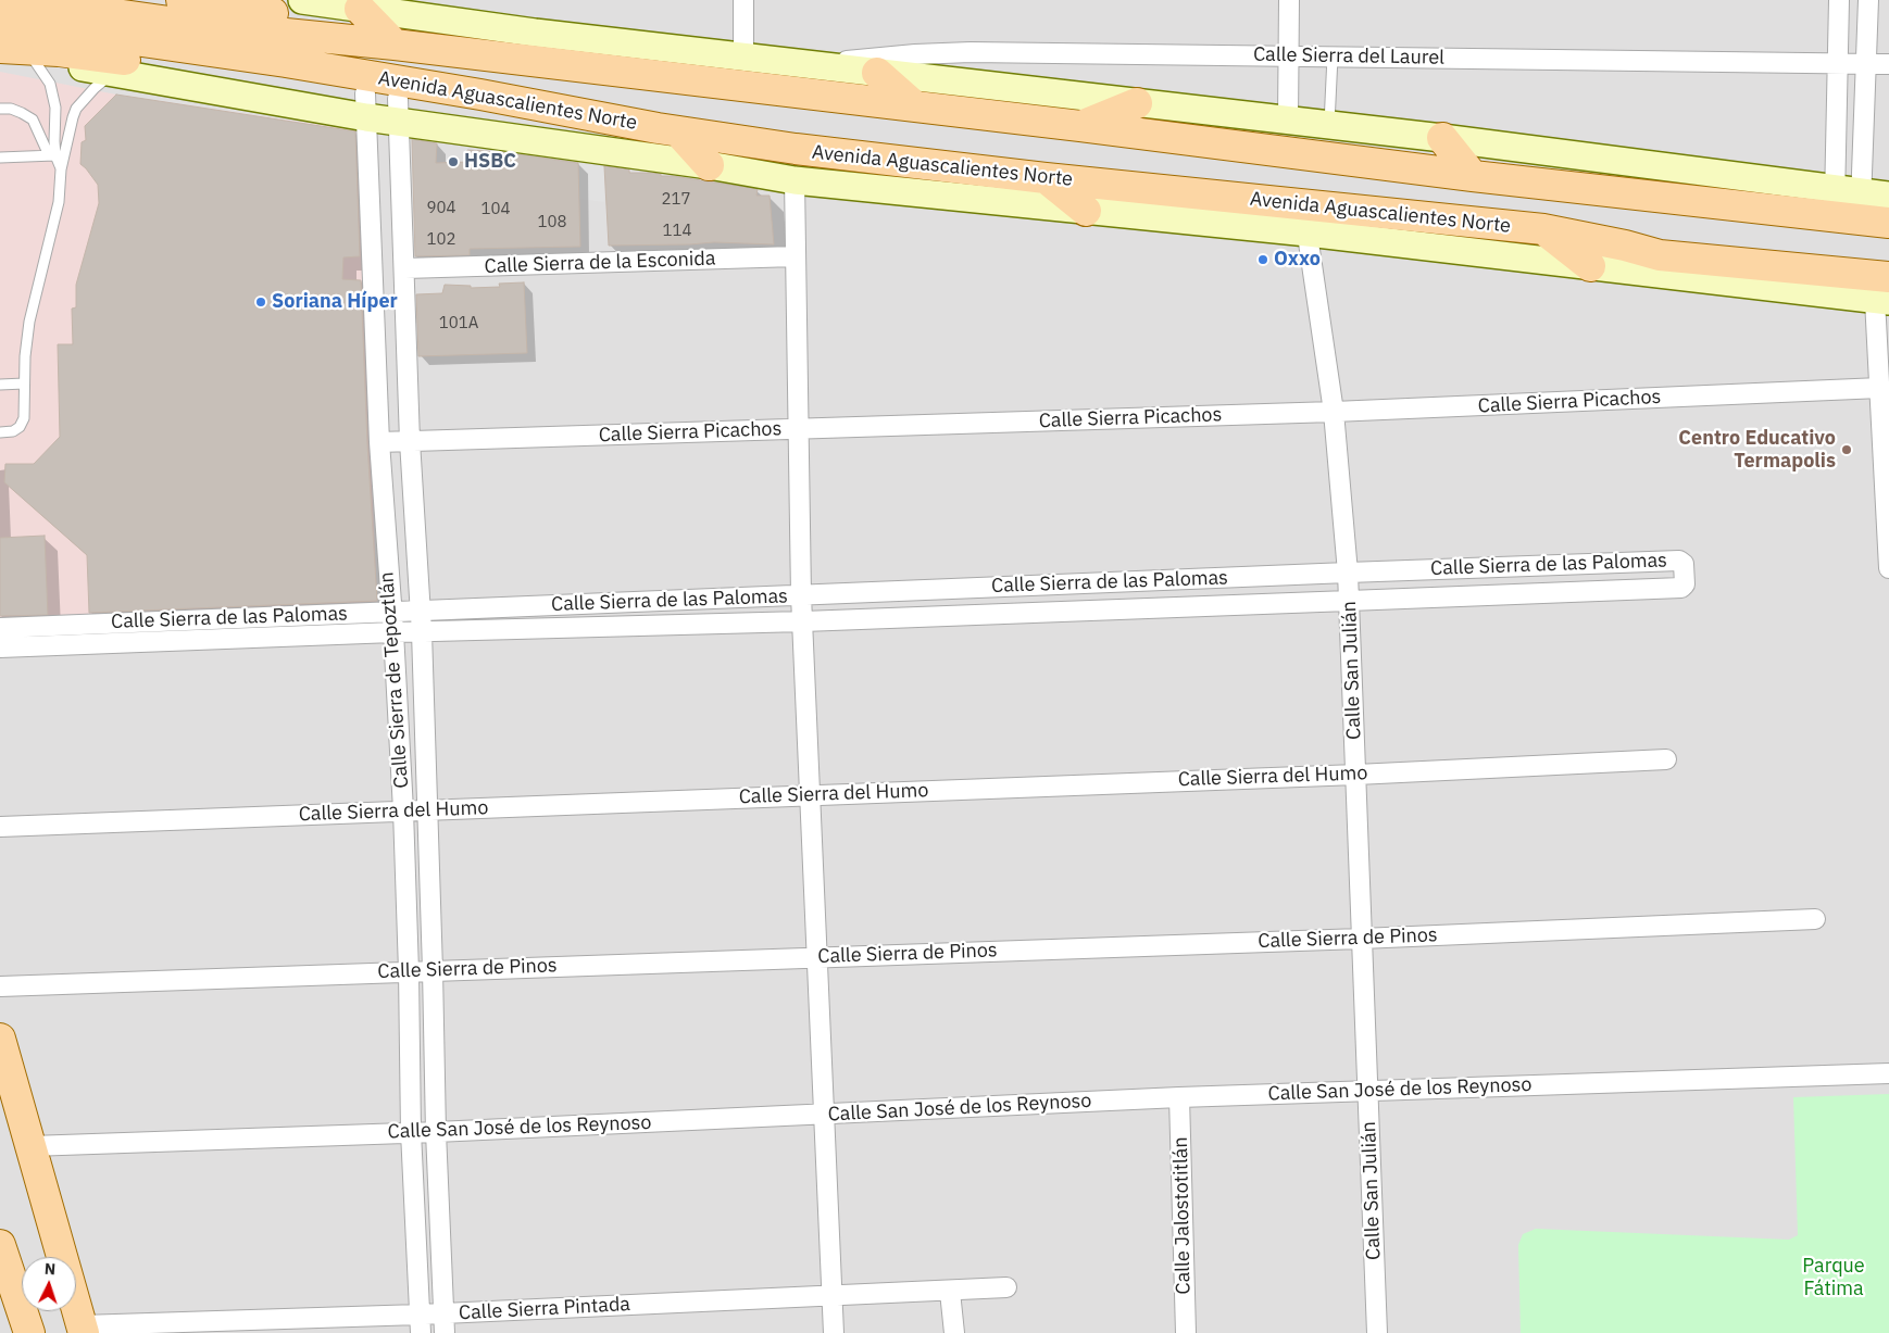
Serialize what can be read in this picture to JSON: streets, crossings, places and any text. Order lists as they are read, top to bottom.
{
  "streets": {
    "main road": ["Avenida Aguascalientes Norte"],
    "street": [
      "Calle Sierra del Laurel",
      "Calle Sierra de la Esconida",
      "Calle Sierra Picachos",
      "Calle Sierra de las Palomas",
      "Calle San Julián",
      "Calle Sierra de Tepoztlán",
      "Calle Sierra del Humo",
      "Calle Sierra de Pinos",
      "Calle San José de los Reynoso",
      "Calle Jalostotitlán",
      "Calle Sierra Pintada"
    ]
  },
  "crossings": [
    ["Calle Sierra del Laurel", "Avenida Aguascalientes Norte"],
    ["Avenida Aguascalientes Norte", "Calle San Julián"],
    ["Avenida Aguascalientes Norte", "Calle Sierra de Tepoztlán"],
    ["Calle Sierra de la Esconida", "Calle Sierra de Tepoztlán"],
    ["Calle Sierra Picachos", "Calle San Julián"],
    ["Calle Sierra Picachos", "Calle Sierra de Tepoztlán"],
    ["Calle Sierra de las Palomas", "Calle San Julián"],
    ["Calle Sierra de las Palomas", "Calle Sierra de Tepoztlán"],
    ["Calle San Julián", "Calle Sierra del Humo"],
    ["Calle San Julián", "Calle Sierra de Pinos"],
    ["Calle San Julián", "Calle San José de los Reynoso"],
    ["Calle Sierra de Tepoztlán", "Calle Sierra del Humo"],
    ["Calle Sierra de Tepoztlán", "Calle Sierra de Pinos"],
    ["Calle Sierra de Tepoztlán", "Calle San José de los Reynoso"],
    ["Calle Sierra de Tepoztlán", "Calle Sierra Pintada"],
    ["Calle San José de los Reynoso", "Calle Jalostotitlán"]
  ],
  "parks": ["Parque Fátima"],
  "places": [
    "HSBC",
    "Oxxo",
    "Soriana Híper",
    "Centro Educativo Termapolis"
  ],
  "house_numbers": [
    "217",
    "904",
    "104",
    "108",
    "114",
    "102",
    "101A"
  ],
  "north": "top"
}
